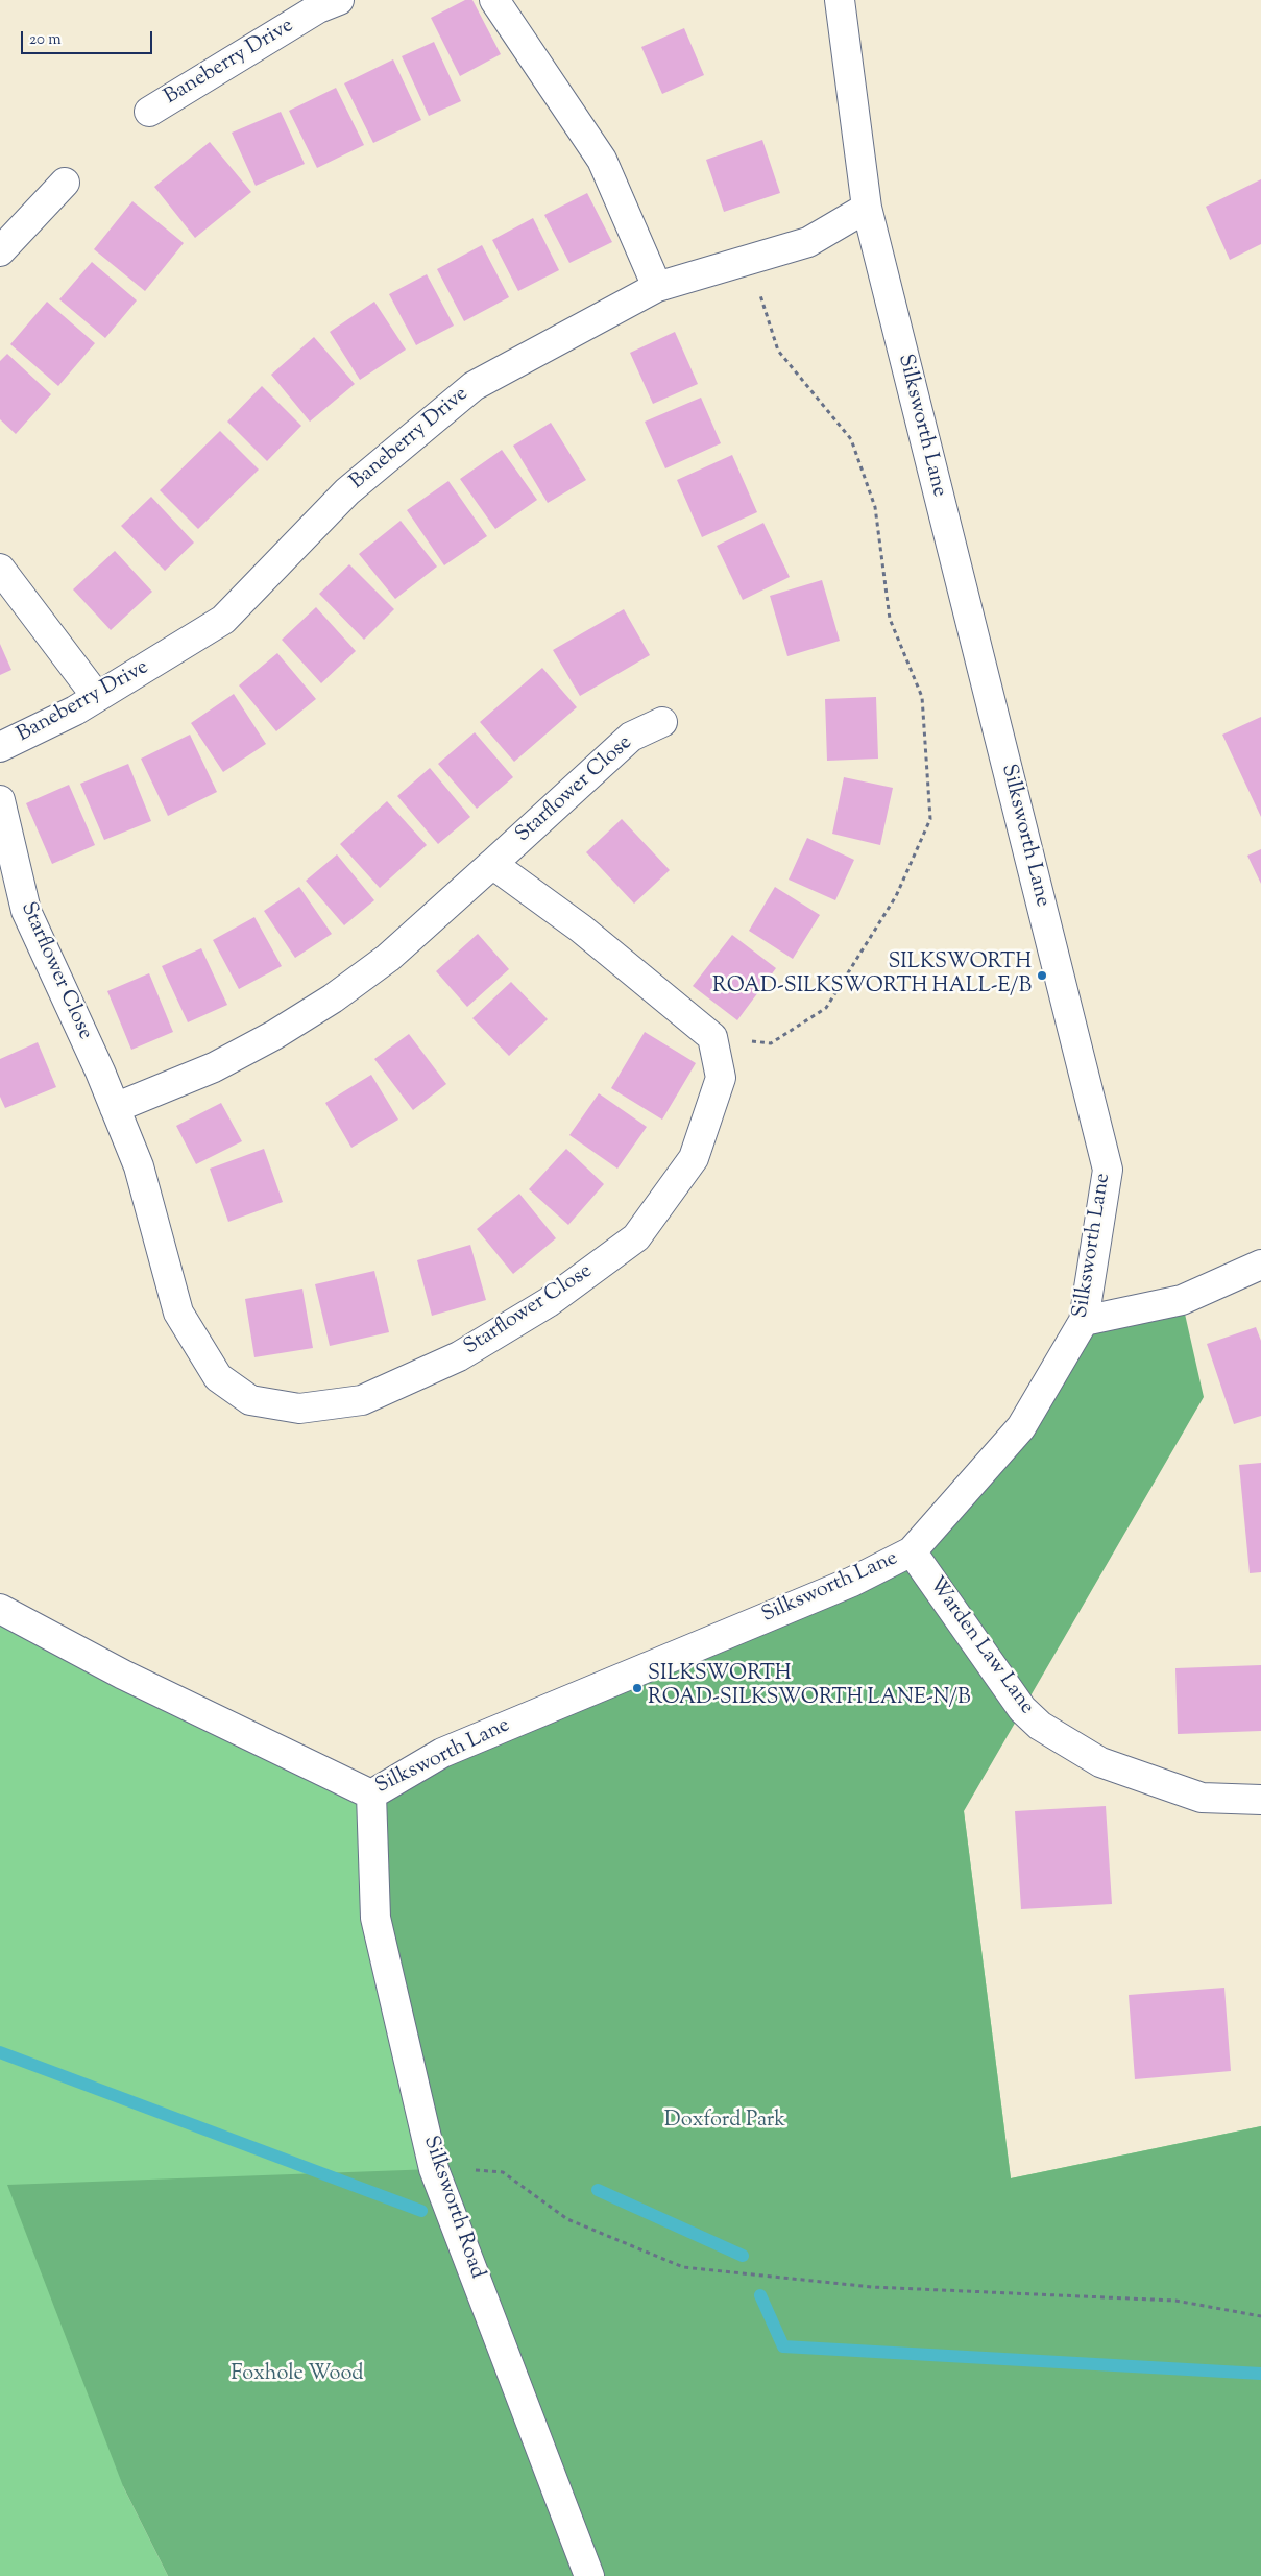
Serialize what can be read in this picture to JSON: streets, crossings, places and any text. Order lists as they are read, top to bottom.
{
  "streets": {
    "street": [
      "Baneberry Drive",
      "Silksworth Lane",
      "Starflower Close",
      "Warden Law Lane",
      "Silksworth Road"
    ]
  },
  "crossings": [
    ["Baneberry Drive", "Silksworth Lane"],
    ["Silksworth Lane", "Warden Law Lane"],
    ["Silksworth Lane", "Silksworth Road"]
  ],
  "parks": ["Doxford Park", "Foxhole Wood"],
  "places": ["SILKSWORTH ROAD-SILKSWORTH HALL-E/B", "SILKSWORTH ROAD-SILKSWORTH LANE-N/B"],
  "scale_bar": "20 m"
}
